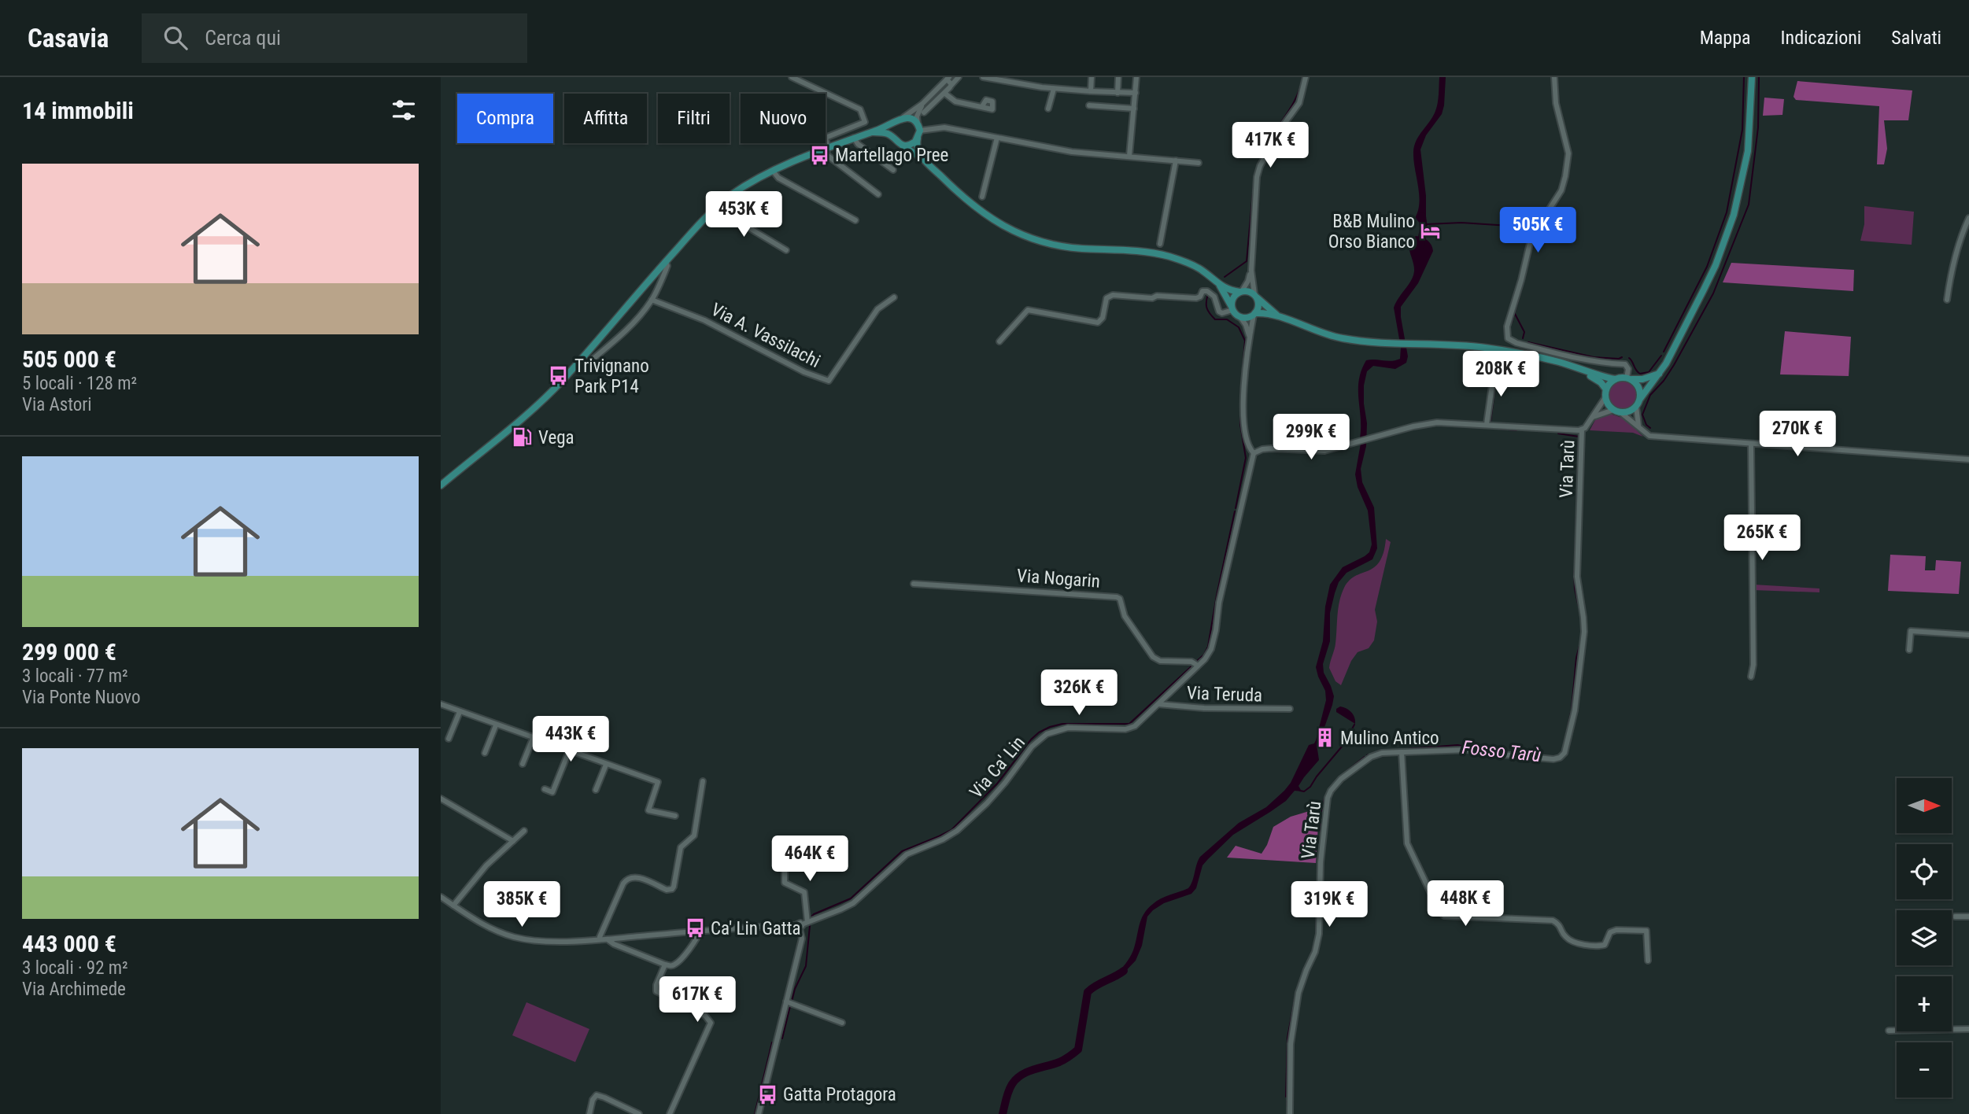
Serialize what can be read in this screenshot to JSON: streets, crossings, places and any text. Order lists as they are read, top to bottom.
{
  "streets": {
    "street": [
      "Via A. Vassilachi",
      "Via Tarù",
      "Via Nogarin",
      "Via Teruda",
      "Via Ca' Lin"
    ]
  },
  "crossings": [
    ["Via Nogarin", "Via Ca' Lin"],
    ["Via Teruda", "Via Ca' Lin"]
  ],
  "water": ["Fosso Tarù"],
  "places": {
    "bus stop": [
      "Martellago Pree",
      "Trivignano Park P14",
      "Ca' Lin Gatta",
      "Gatta Protagora"
    ],
    "hotel": ["B&B Mulino Orso Bianco"],
    "fuel station": ["Vega"],
    "building": ["Mulino Antico"]
  },
  "north": "right",
  "page": {
    "header": "Casavia",
    "search": "Cerca qui",
    "nav": ["Mappa", "Indicazioni", "Salvati"],
    "heading": "14 immobili",
    "chip": [
      "Compra",
      "Affitta",
      "Filtri",
      "Nuovo"
    ],
    "price": [
      "417K €",
      "453K €",
      "505K €",
      "208K €",
      "270K €",
      "299K €",
      "265K €",
      "326K €",
      "443K €",
      "464K €",
      "448K €",
      "385K €",
      "319K €",
      "617K €"
    ],
    "list": [
      {
        "name": "505 000 €",
        "note": "5 locali · 128 m² · Via Astori"
      },
      {
        "name": "299 000 €",
        "note": "3 locali · 77 m² · Via Ponte Nuovo"
      },
      {
        "name": "443 000 €",
        "note": "3 locali · 92 m² · Via Archimede"
      }
    ],
    "map_buttons": ["+", "−"]
  }
}
